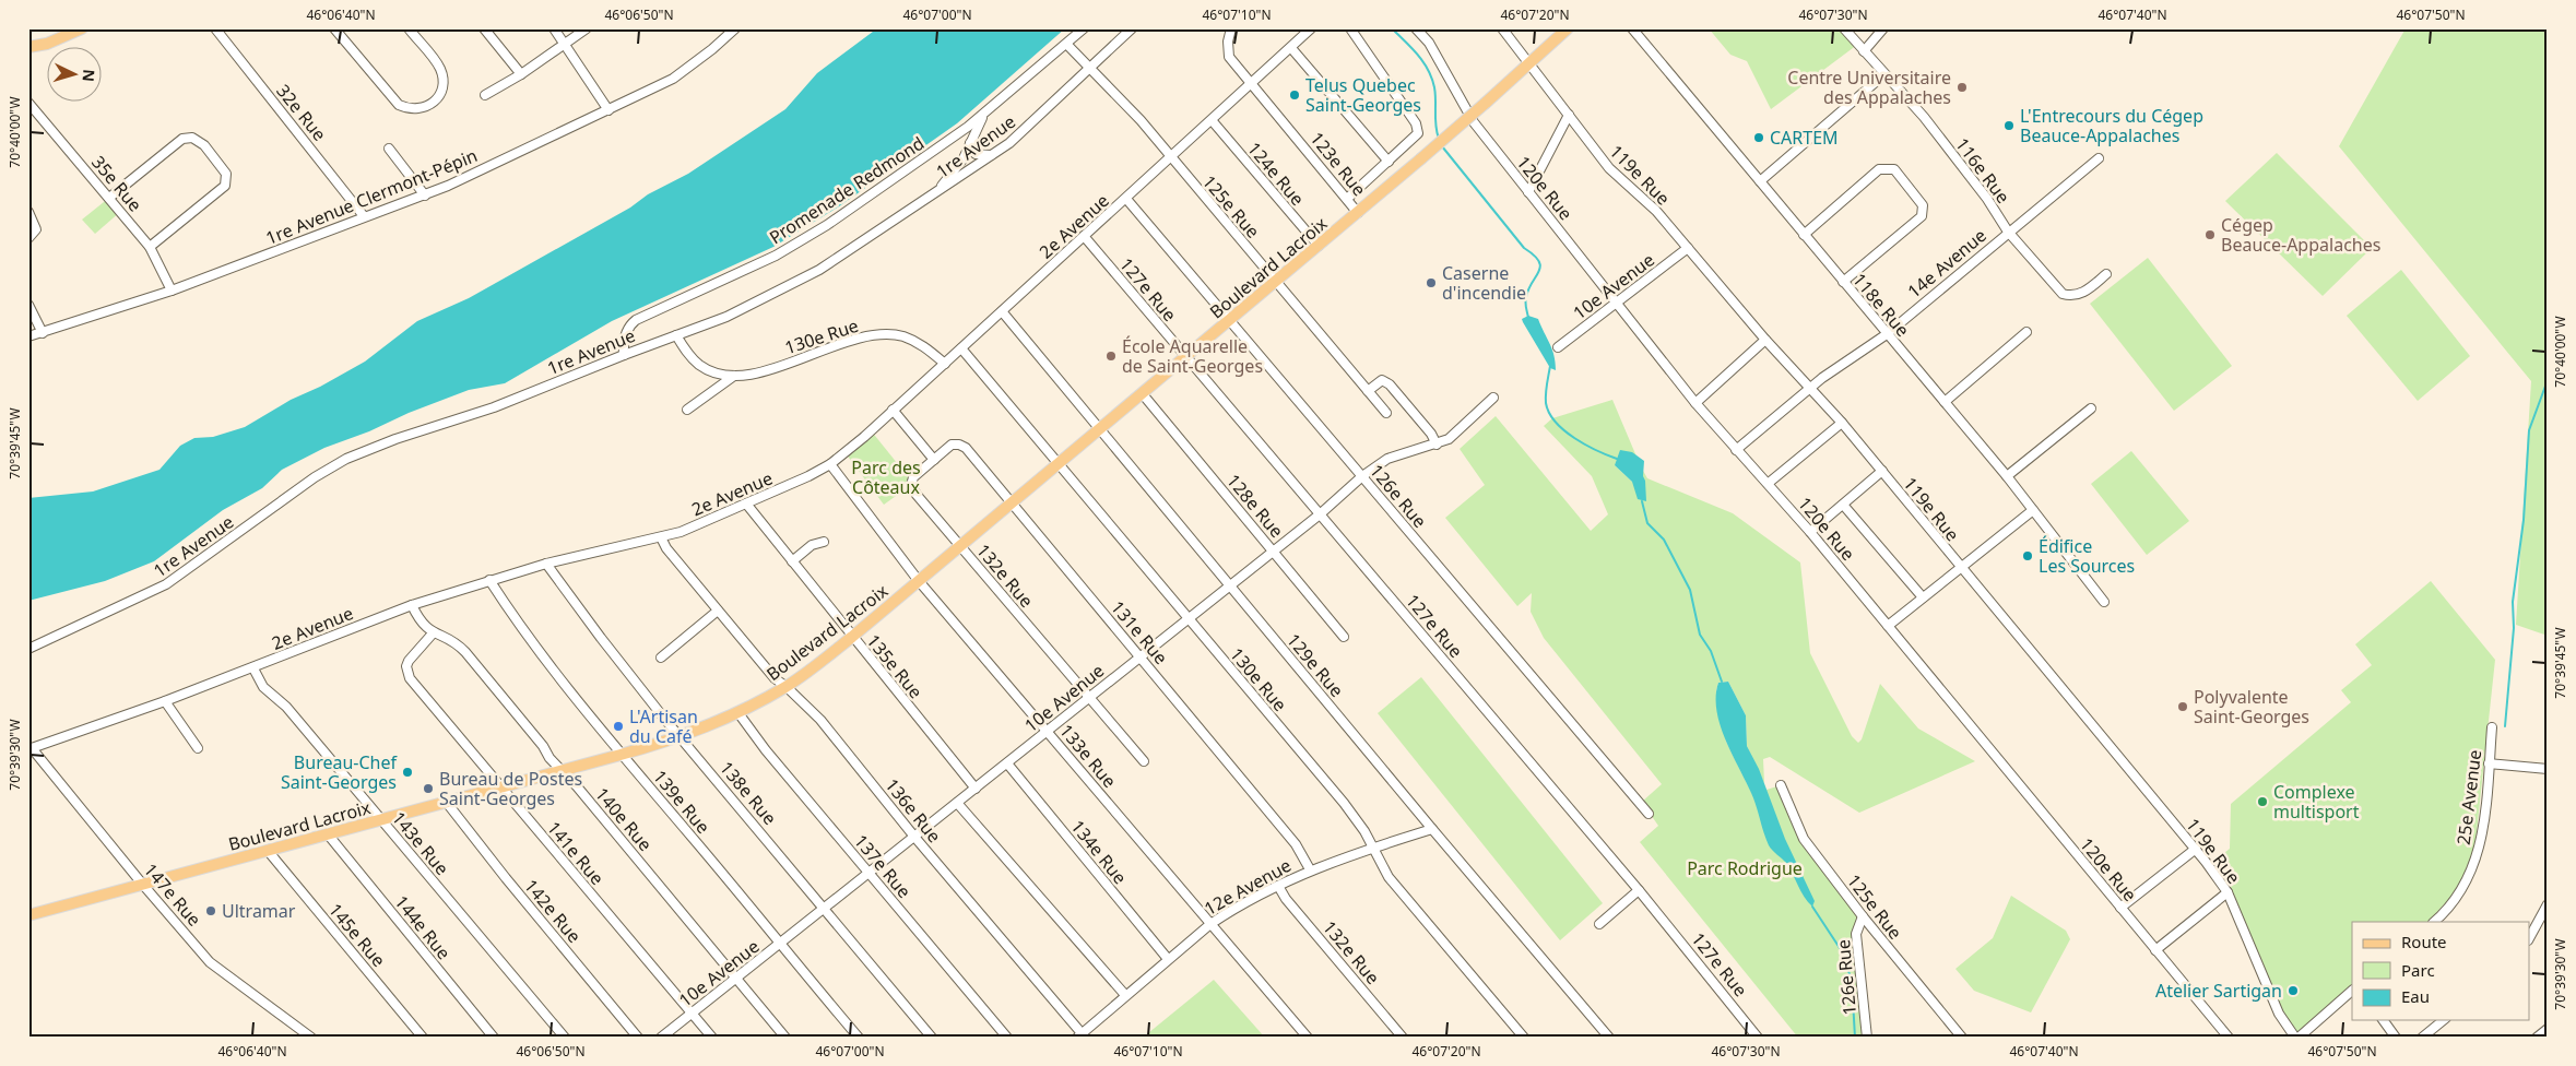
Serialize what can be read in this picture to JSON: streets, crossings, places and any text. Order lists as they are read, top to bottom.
{
  "streets": {
    "main road": ["Boulevard Lacroix"],
    "street": [
      "32e Rue",
      "1re Avenue",
      "123e Rue",
      "116e Rue",
      "124e Rue",
      "119e Rue",
      "35e Rue",
      "120e Rue",
      "Promenade Redmond",
      "1re Avenue Clermont-Pépin",
      "125e Rue",
      "2e Avenue",
      "14e Avenue",
      "10e Avenue",
      "127e Rue",
      "118e Rue",
      "130e Rue",
      "126e Rue",
      "128e Rue",
      "132e Rue",
      "131e Rue",
      "129e Rue",
      "135e Rue",
      "133e Rue",
      "138e Rue",
      "25e Avenue",
      "139e Rue",
      "136e Rue",
      "140e Rue",
      "143e Rue",
      "134e Rue",
      "141e Rue",
      "137e Rue",
      "12e Avenue",
      "147e Rue",
      "142e Rue",
      "144e Rue",
      "145e Rue"
    ]
  },
  "crossings": [
    ["32e Rue", "1re Avenue Clermont-Pépin"],
    ["1re Avenue", "Promenade Redmond"],
    ["1re Avenue", "125e Rue"],
    ["1re Avenue", "130e Rue"],
    ["123e Rue", "2e Avenue"],
    ["123e Rue", "Boulevard Lacroix"],
    ["116e Rue", "14e Avenue"],
    ["124e Rue", "2e Avenue"],
    ["124e Rue", "Boulevard Lacroix"],
    ["119e Rue", "14e Avenue"],
    ["119e Rue", "Boulevard Lacroix"],
    ["119e Rue", "10e Avenue"],
    ["35e Rue", "1re Avenue Clermont-Pépin"],
    ["120e Rue", "14e Avenue"],
    ["120e Rue", "10e Avenue"],
    ["Promenade Redmond", "125e Rue"],
    ["125e Rue", "2e Avenue"],
    ["125e Rue", "Boulevard Lacroix"],
    ["125e Rue", "126e Rue"],
    ["2e Avenue", "127e Rue"],
    ["2e Avenue", "130e Rue"],
    ["2e Avenue", "126e Rue"],
    ["2e Avenue", "129e Rue"],
    ["2e Avenue", "135e Rue"],
    ["2e Avenue", "133e Rue"],
    ["2e Avenue", "138e Rue"],
    ["2e Avenue", "139e Rue"],
    ["2e Avenue", "136e Rue"],
    ["2e Avenue", "140e Rue"],
    ["2e Avenue", "143e Rue"],
    ["2e Avenue", "147e Rue"],
    ["14e Avenue", "118e Rue"],
    ["Boulevard Lacroix", "127e Rue"],
    ["Boulevard Lacroix", "130e Rue"],
    ["Boulevard Lacroix", "126e Rue"],
    ["Boulevard Lacroix", "128e Rue"],
    ["Boulevard Lacroix", "132e Rue"],
    ["Boulevard Lacroix", "131e Rue"],
    ["Boulevard Lacroix", "129e Rue"],
    ["Boulevard Lacroix", "135e Rue"],
    ["Boulevard Lacroix", "133e Rue"],
    ["Boulevard Lacroix", "138e Rue"],
    ["Boulevard Lacroix", "139e Rue"],
    ["Boulevard Lacroix", "136e Rue"],
    ["Boulevard Lacroix", "140e Rue"],
    ["Boulevard Lacroix", "143e Rue"],
    ["Boulevard Lacroix", "141e Rue"],
    ["Boulevard Lacroix", "137e Rue"],
    ["Boulevard Lacroix", "147e Rue"],
    ["Boulevard Lacroix", "142e Rue"],
    ["Boulevard Lacroix", "144e Rue"],
    ["Boulevard Lacroix", "145e Rue"],
    ["10e Avenue", "127e Rue"],
    ["10e Avenue", "130e Rue"],
    ["10e Avenue", "126e Rue"],
    ["10e Avenue", "128e Rue"],
    ["10e Avenue", "132e Rue"],
    ["10e Avenue", "131e Rue"],
    ["10e Avenue", "129e Rue"],
    ["10e Avenue", "135e Rue"],
    ["10e Avenue", "133e Rue"],
    ["10e Avenue", "138e Rue"],
    ["10e Avenue", "139e Rue"],
    ["10e Avenue", "136e Rue"],
    ["10e Avenue", "140e Rue"],
    ["10e Avenue", "134e Rue"],
    ["10e Avenue", "141e Rue"],
    ["10e Avenue", "137e Rue"],
    ["130e Rue", "12e Avenue"],
    ["132e Rue", "131e Rue"],
    ["132e Rue", "12e Avenue"],
    ["131e Rue", "12e Avenue"],
    ["129e Rue", "12e Avenue"],
    ["133e Rue", "12e Avenue"],
    ["136e Rue", "12e Avenue"],
    ["140e Rue", "141e Rue"],
    ["134e Rue", "12e Avenue"]
  ],
  "parks": ["Parc des Côteaux", "Parc Rodrigue"],
  "places": [
    "Centre Universitaire des Appalaches",
    "Telus Quebec Saint-Georges",
    "L'Entrecours du Cégep Beauce-Appalaches",
    "CARTEM",
    "Cégep Beauce-Appalaches",
    "Caserne d'incendie",
    "École Aquarelle de Saint-Georges",
    "Édifice Les Sources",
    "Polyvalente Saint-Georges",
    "L'Artisan du Café",
    "Bureau-Chef Saint-Georges",
    "Bureau de Postes Saint-Georges",
    "Complexe multisport",
    "Ultramar",
    "Atelier Sartigan"
  ],
  "legend": ["Route", "Parc", "Eau"],
  "north": "right",
  "coordinates": [
    "46°06'40\"N",
    "46°06'50\"N",
    "46°07'00\"N",
    "46°07'10\"N",
    "46°07'20\"N",
    "46°07'30\"N",
    "46°07'40\"N",
    "46°07'50\"N",
    "70°40'00\"W",
    "70°39'45\"W",
    "70°39'30\"W"
  ]
}
